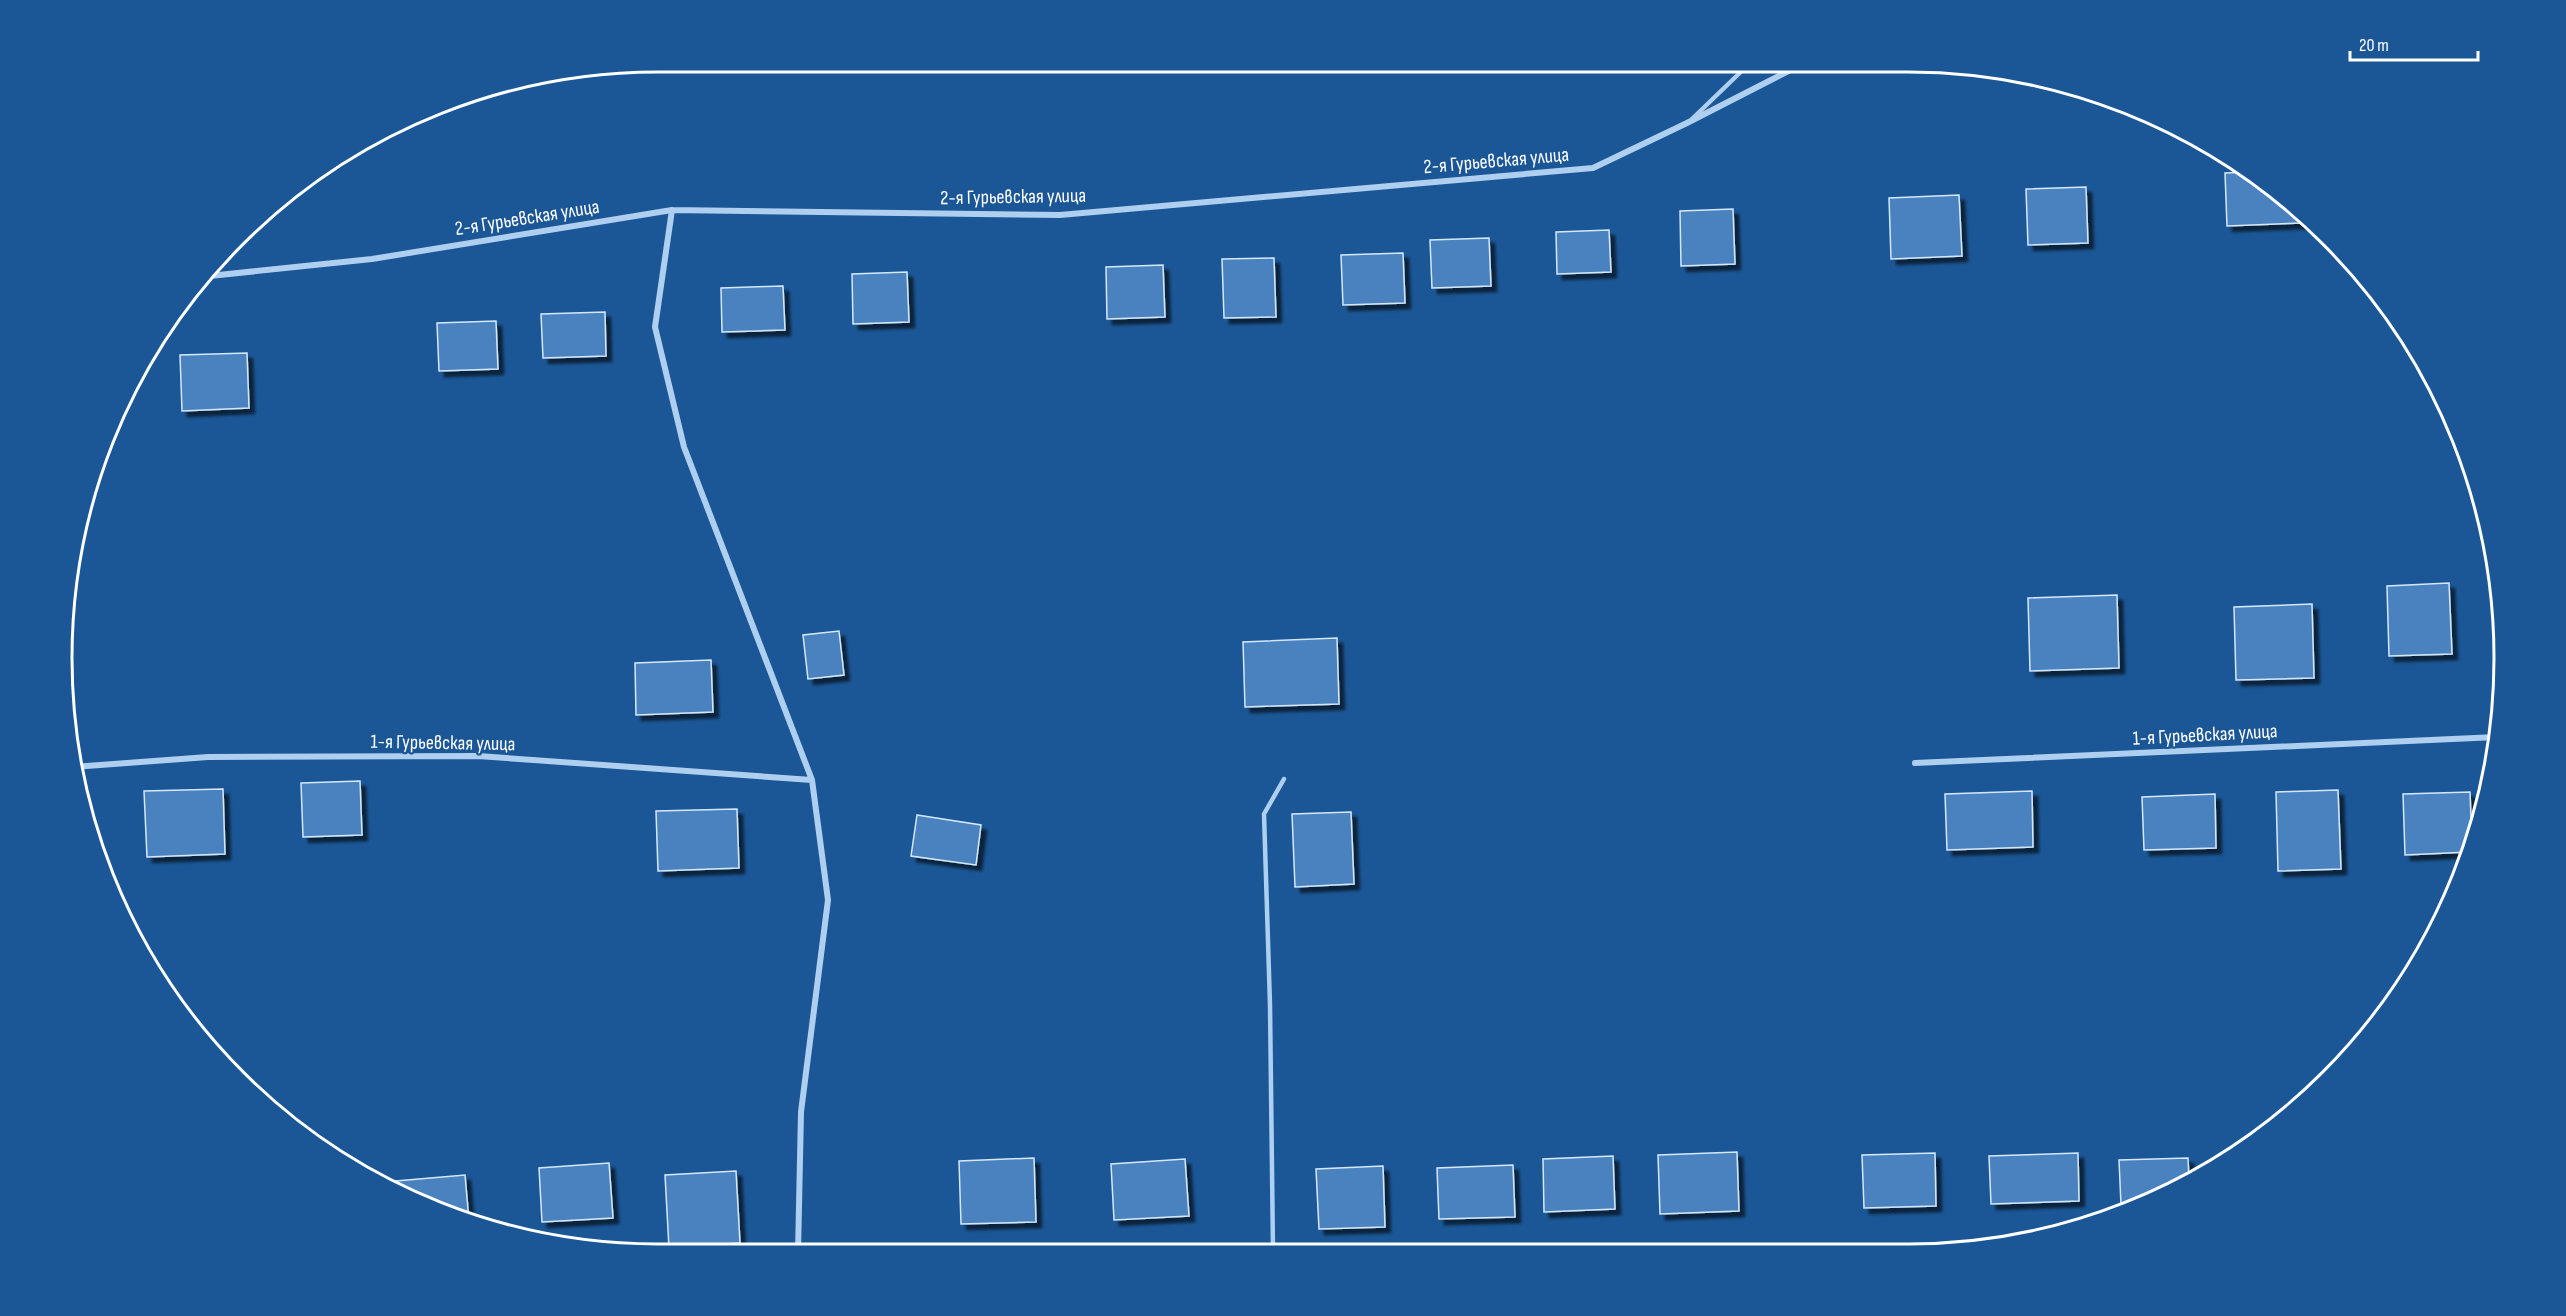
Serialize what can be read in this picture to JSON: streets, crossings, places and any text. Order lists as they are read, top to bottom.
{
  "streets": {
    "street": ["2-я Гурьевская улица", "1-я Гурьевская улица"]
  },
  "scale_bar": "20 m"
}
